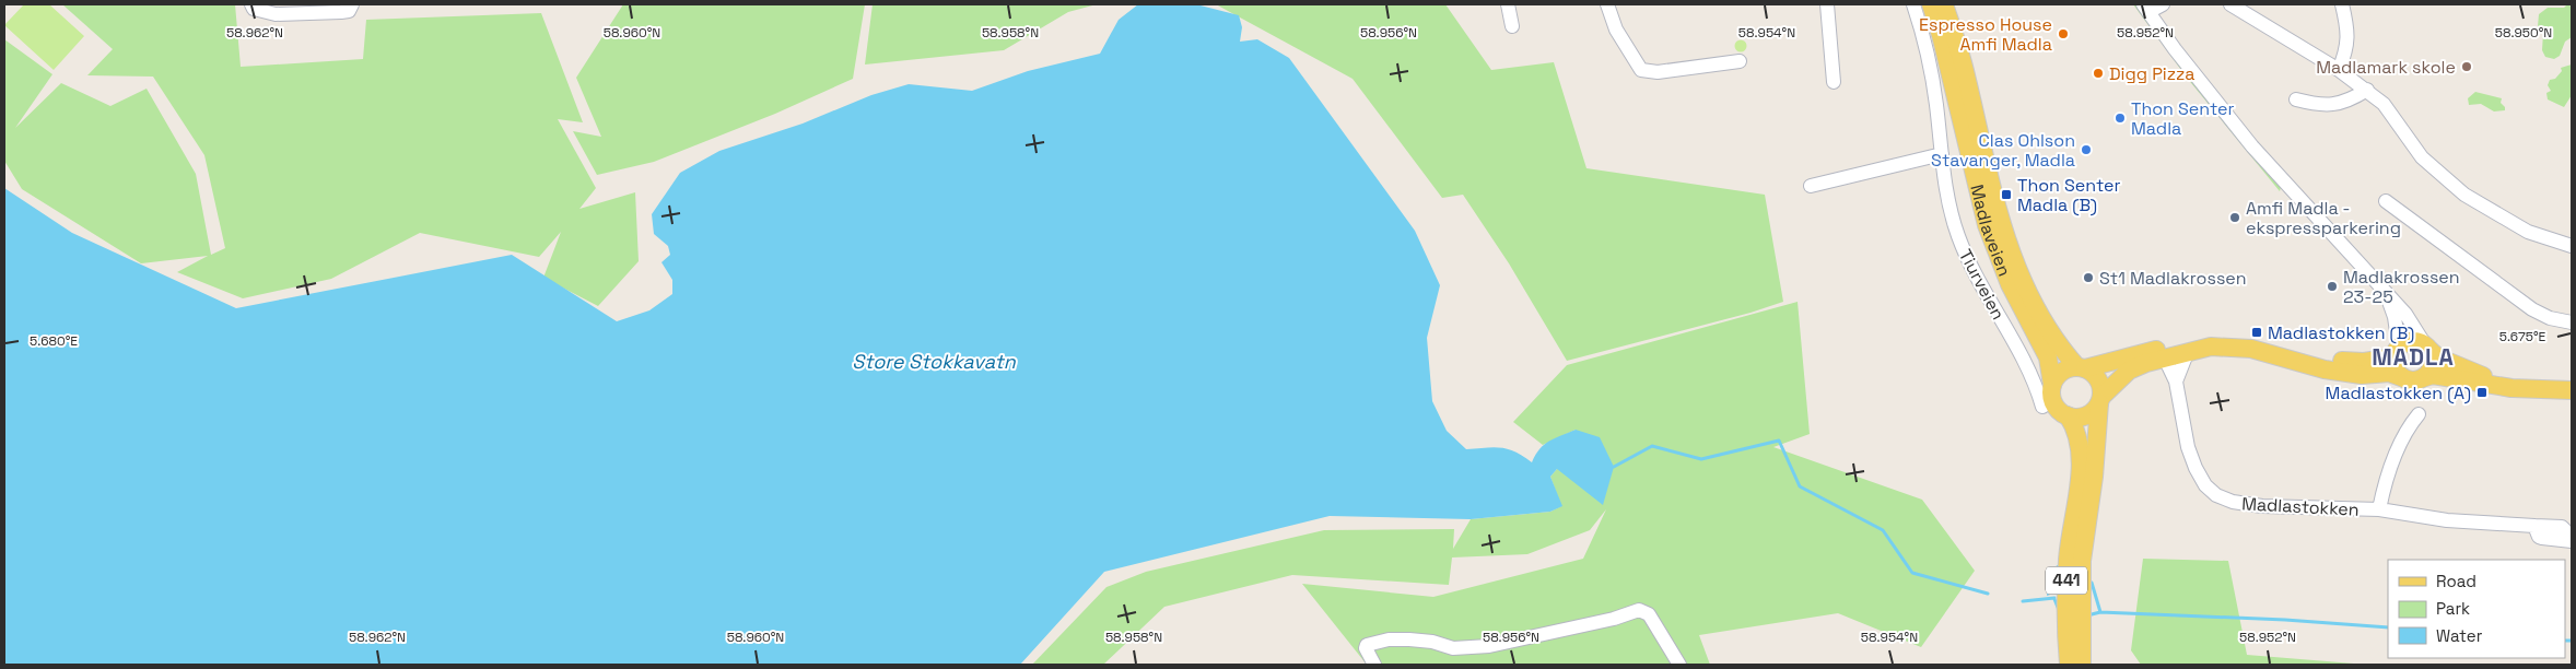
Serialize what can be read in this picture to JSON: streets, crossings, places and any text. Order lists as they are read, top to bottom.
{
  "streets": {
    "main road": ["Madlaveien", "441"],
    "street": ["Tiurveien", "Madlastokken"]
  },
  "crossings": [
    ["Madlaveien", "441"]
  ],
  "districts": ["MADLA"],
  "water": ["Store Stokkavatn"],
  "places": {
    "other": [
      "Espresso House Amfi Madla",
      "Madlamark skole",
      "Digg Pizza",
      "Thon Senter Madla",
      "Clas Ohlson Stavanger, Madla",
      "Amfi Madla - ekspressparkering",
      "St1 Madlakrossen",
      "Madlakrossen 23-25"
    ],
    "transit": ["Thon Senter Madla (B)", "Madlastokken (B)", "Madlastokken (A)"]
  },
  "legend": ["Road", "Park", "Water"],
  "coordinates": [
    "58.962°N",
    "58.960°N",
    "58.958°N",
    "58.956°N",
    "58.954°N",
    "58.952°N",
    "58.950°N",
    "5.675°E",
    "5.680°E"
  ]
}
